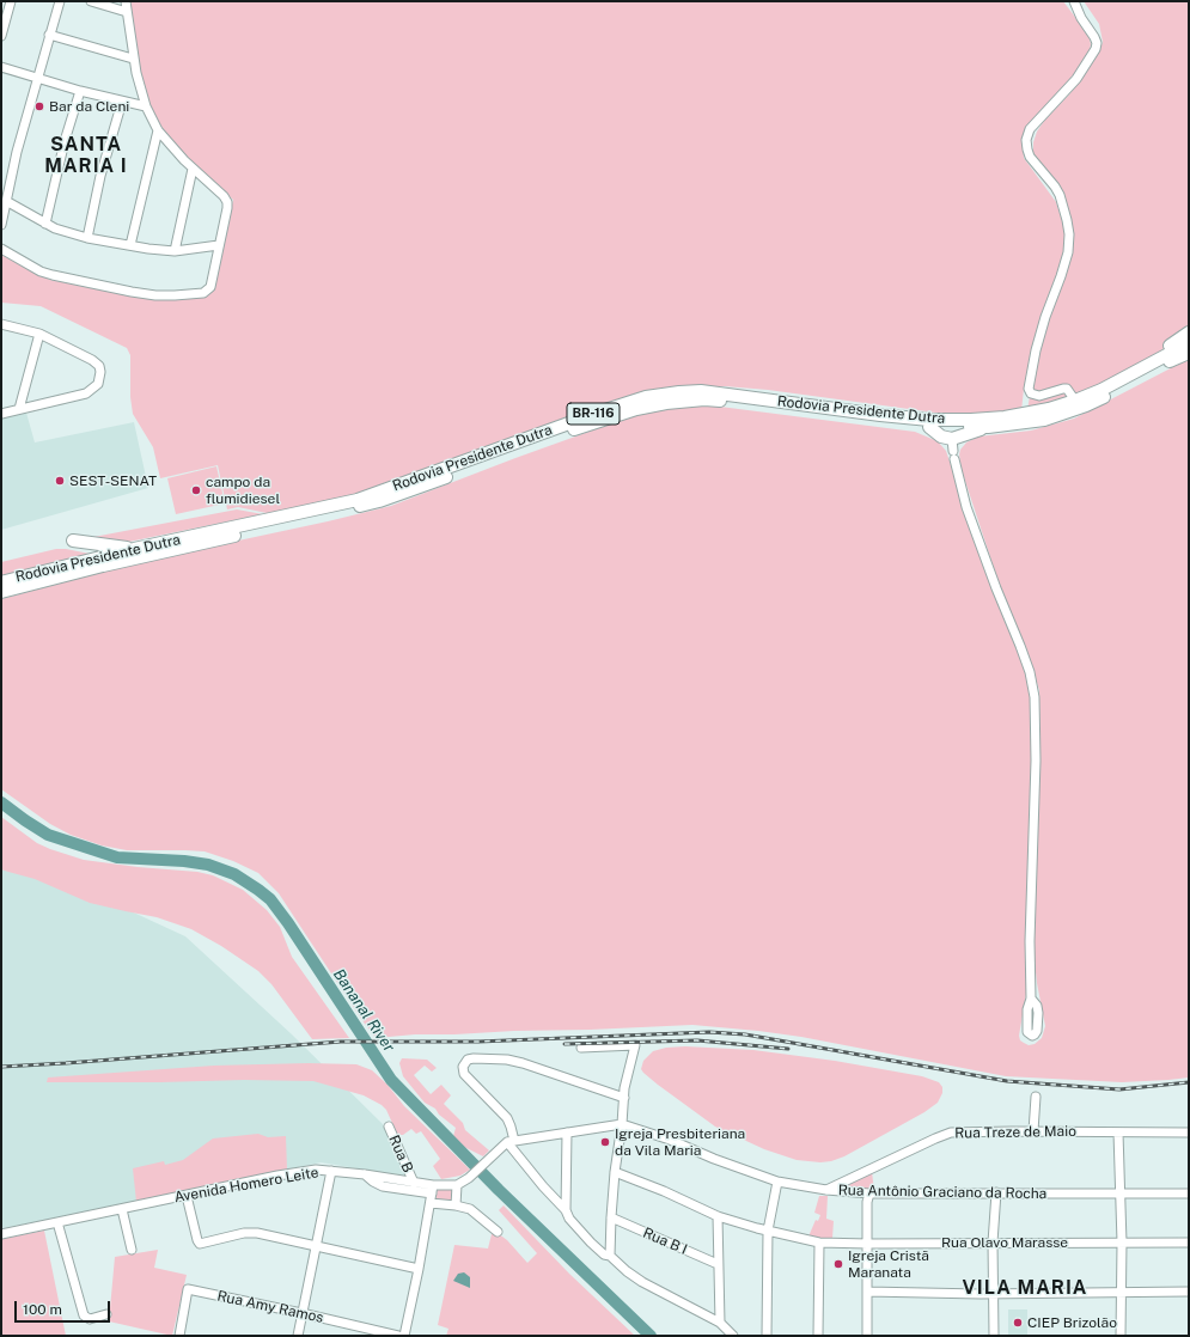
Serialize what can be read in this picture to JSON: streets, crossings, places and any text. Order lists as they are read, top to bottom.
{
  "streets": {
    "highway": ["Rodovia Presidente Dutra", "BR-116"],
    "street": [
      "Rua Treze de Maio",
      "Rua B",
      "Avenida Homero Leite",
      "Rua Antônio Graciano da Rocha",
      "Rua B I",
      "Rua Olavo Marasse",
      "Rua Amy Ramos"
    ]
  },
  "crossings": [
    ["Rua Treze de Maio", "Rua Antônio Graciano da Rocha"],
    ["Rua B", "Avenida Homero Leite"]
  ],
  "districts": ["SANTA MARIA I", "VILA MARIA"],
  "water": ["Bananal River"],
  "places": [
    "Bar da Cleni",
    "SEST-SENAT",
    "campo da flumidiesel",
    "Igreja Presbiteriana da Vila Maria",
    "Igreja Cristã Maranata",
    "CIEP Brizolão"
  ],
  "scale_bar": "100 m"
}
